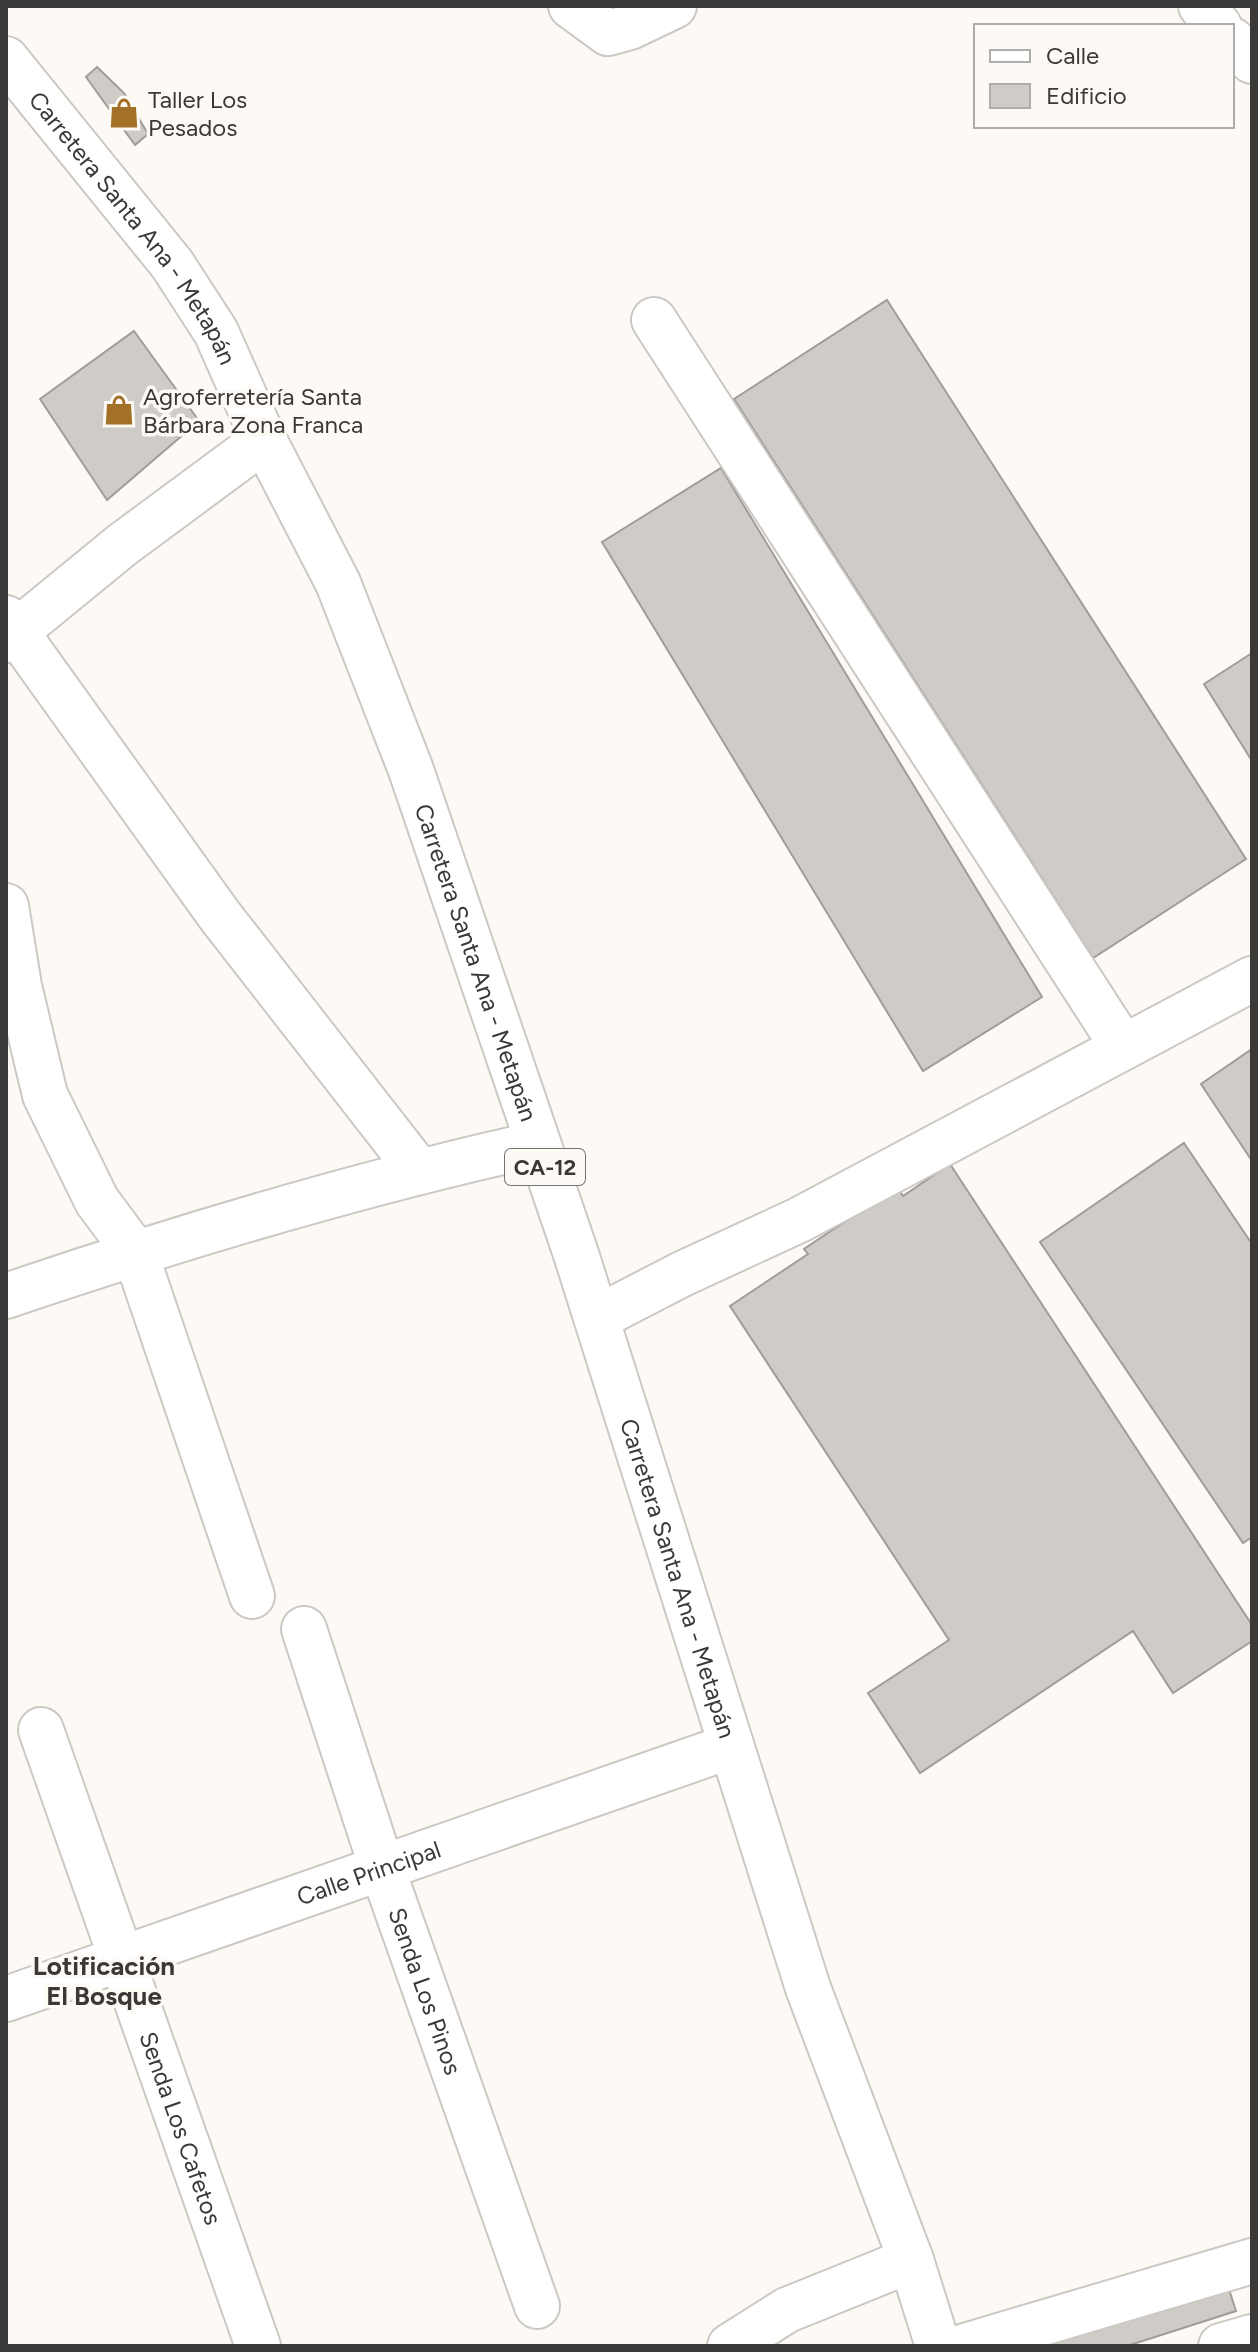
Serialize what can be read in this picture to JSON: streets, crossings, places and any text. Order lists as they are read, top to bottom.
{
  "streets": {
    "street": [
      "Carretera Santa Ana - Metapán",
      "CA-12",
      "Calle Principal",
      "Senda Los Pinos",
      "Senda Los Cafetos"
    ]
  },
  "crossings": [
    ["Carretera Santa Ana - Metapán", "Calle Principal"],
    ["Calle Principal", "Senda Los Pinos"],
    ["Calle Principal", "Senda Los Cafetos"]
  ],
  "districts": ["Lotificación El Bosque"],
  "places": {
    "shop": ["Taller Los Pesados", "Agroferretería Santa Bárbara Zona Franca"]
  },
  "legend": ["Calle", "Edificio"]
}
